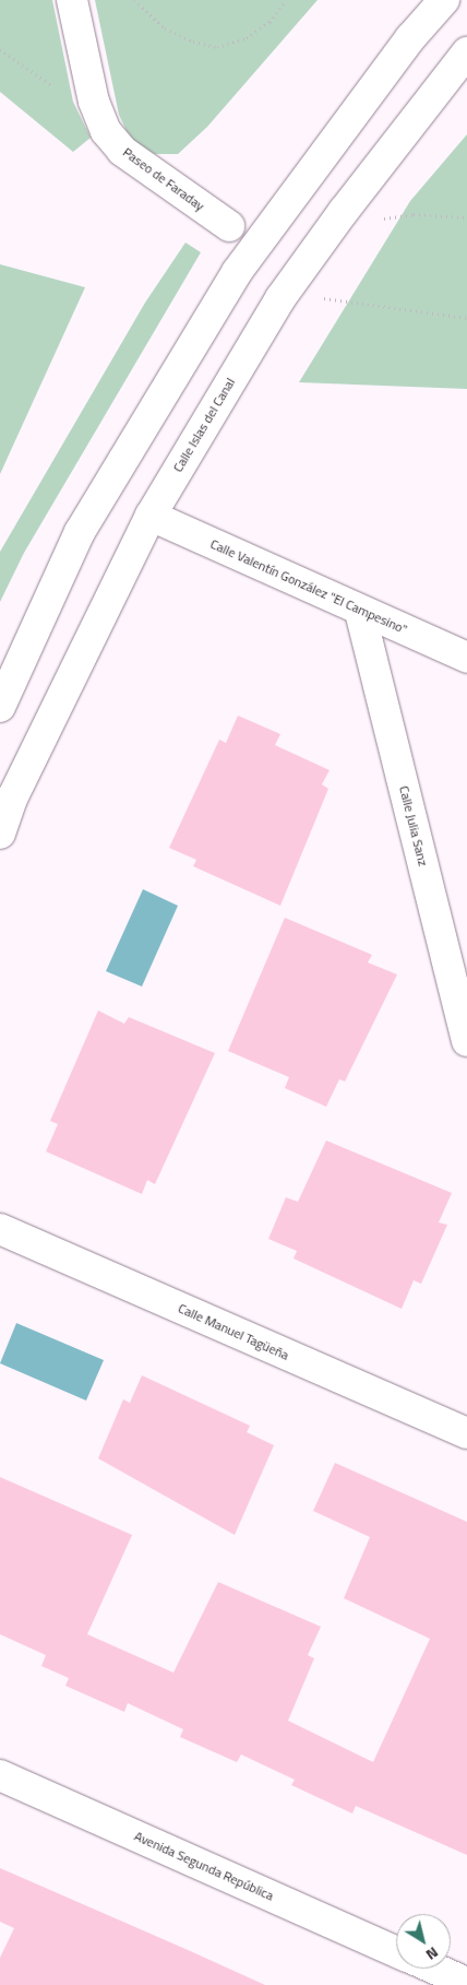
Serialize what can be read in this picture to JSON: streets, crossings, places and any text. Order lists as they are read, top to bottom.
{
  "streets": {
    "street": [
      "Paseo de Faraday",
      "Calle Islas del Canal",
      "Calle Valentín González \"El Campesino\"",
      "Calle Julia Sanz",
      "Calle Manuel Tagüeña",
      "Avenida Segunda República"
    ]
  },
  "crossings": [
    ["Calle Islas del Canal", "Calle Valentín González \"El Campesino\""],
    ["Calle Valentín González \"El Campesino\"", "Calle Julia Sanz"]
  ],
  "north": "bottom right"
}
